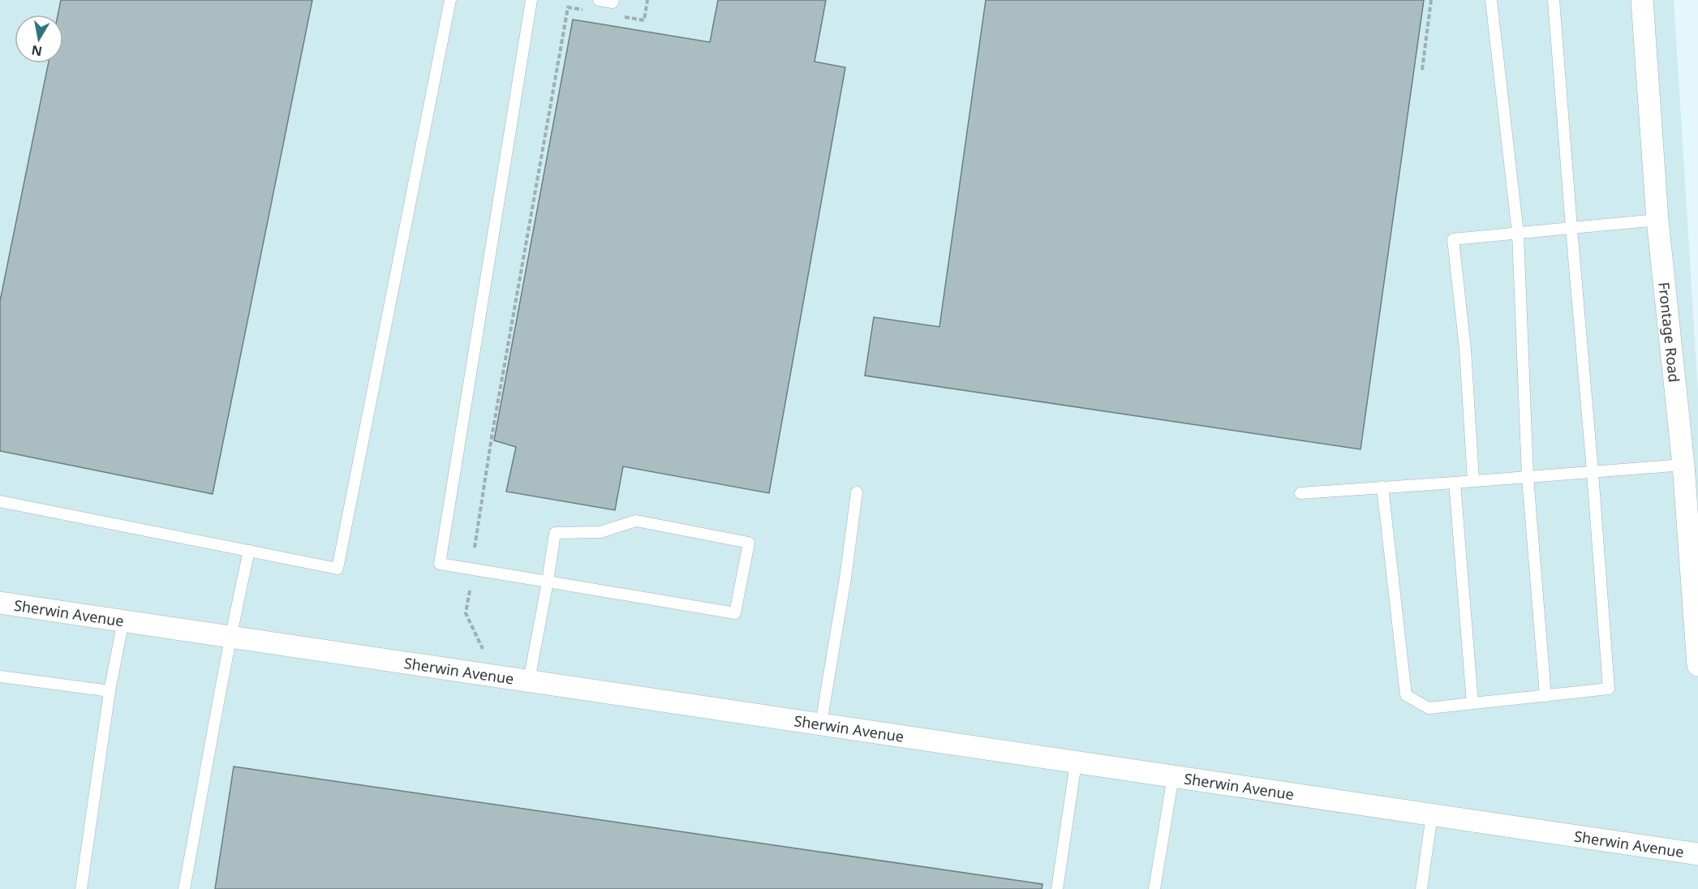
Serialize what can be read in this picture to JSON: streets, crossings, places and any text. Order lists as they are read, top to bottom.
{
  "streets": {
    "street": ["Frontage Road", "Sherwin Avenue"]
  },
  "north": "bottom"
}
